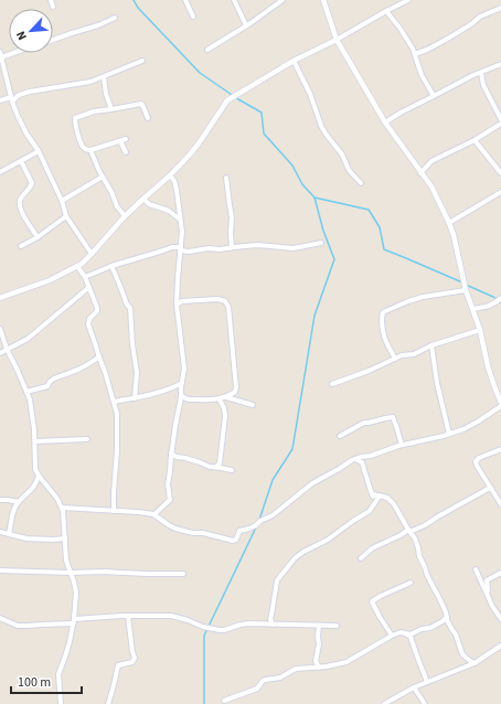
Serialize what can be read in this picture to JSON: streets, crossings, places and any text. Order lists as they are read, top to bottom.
{
  "scale_bar": "100 m",
  "north": "bottom left"
}
